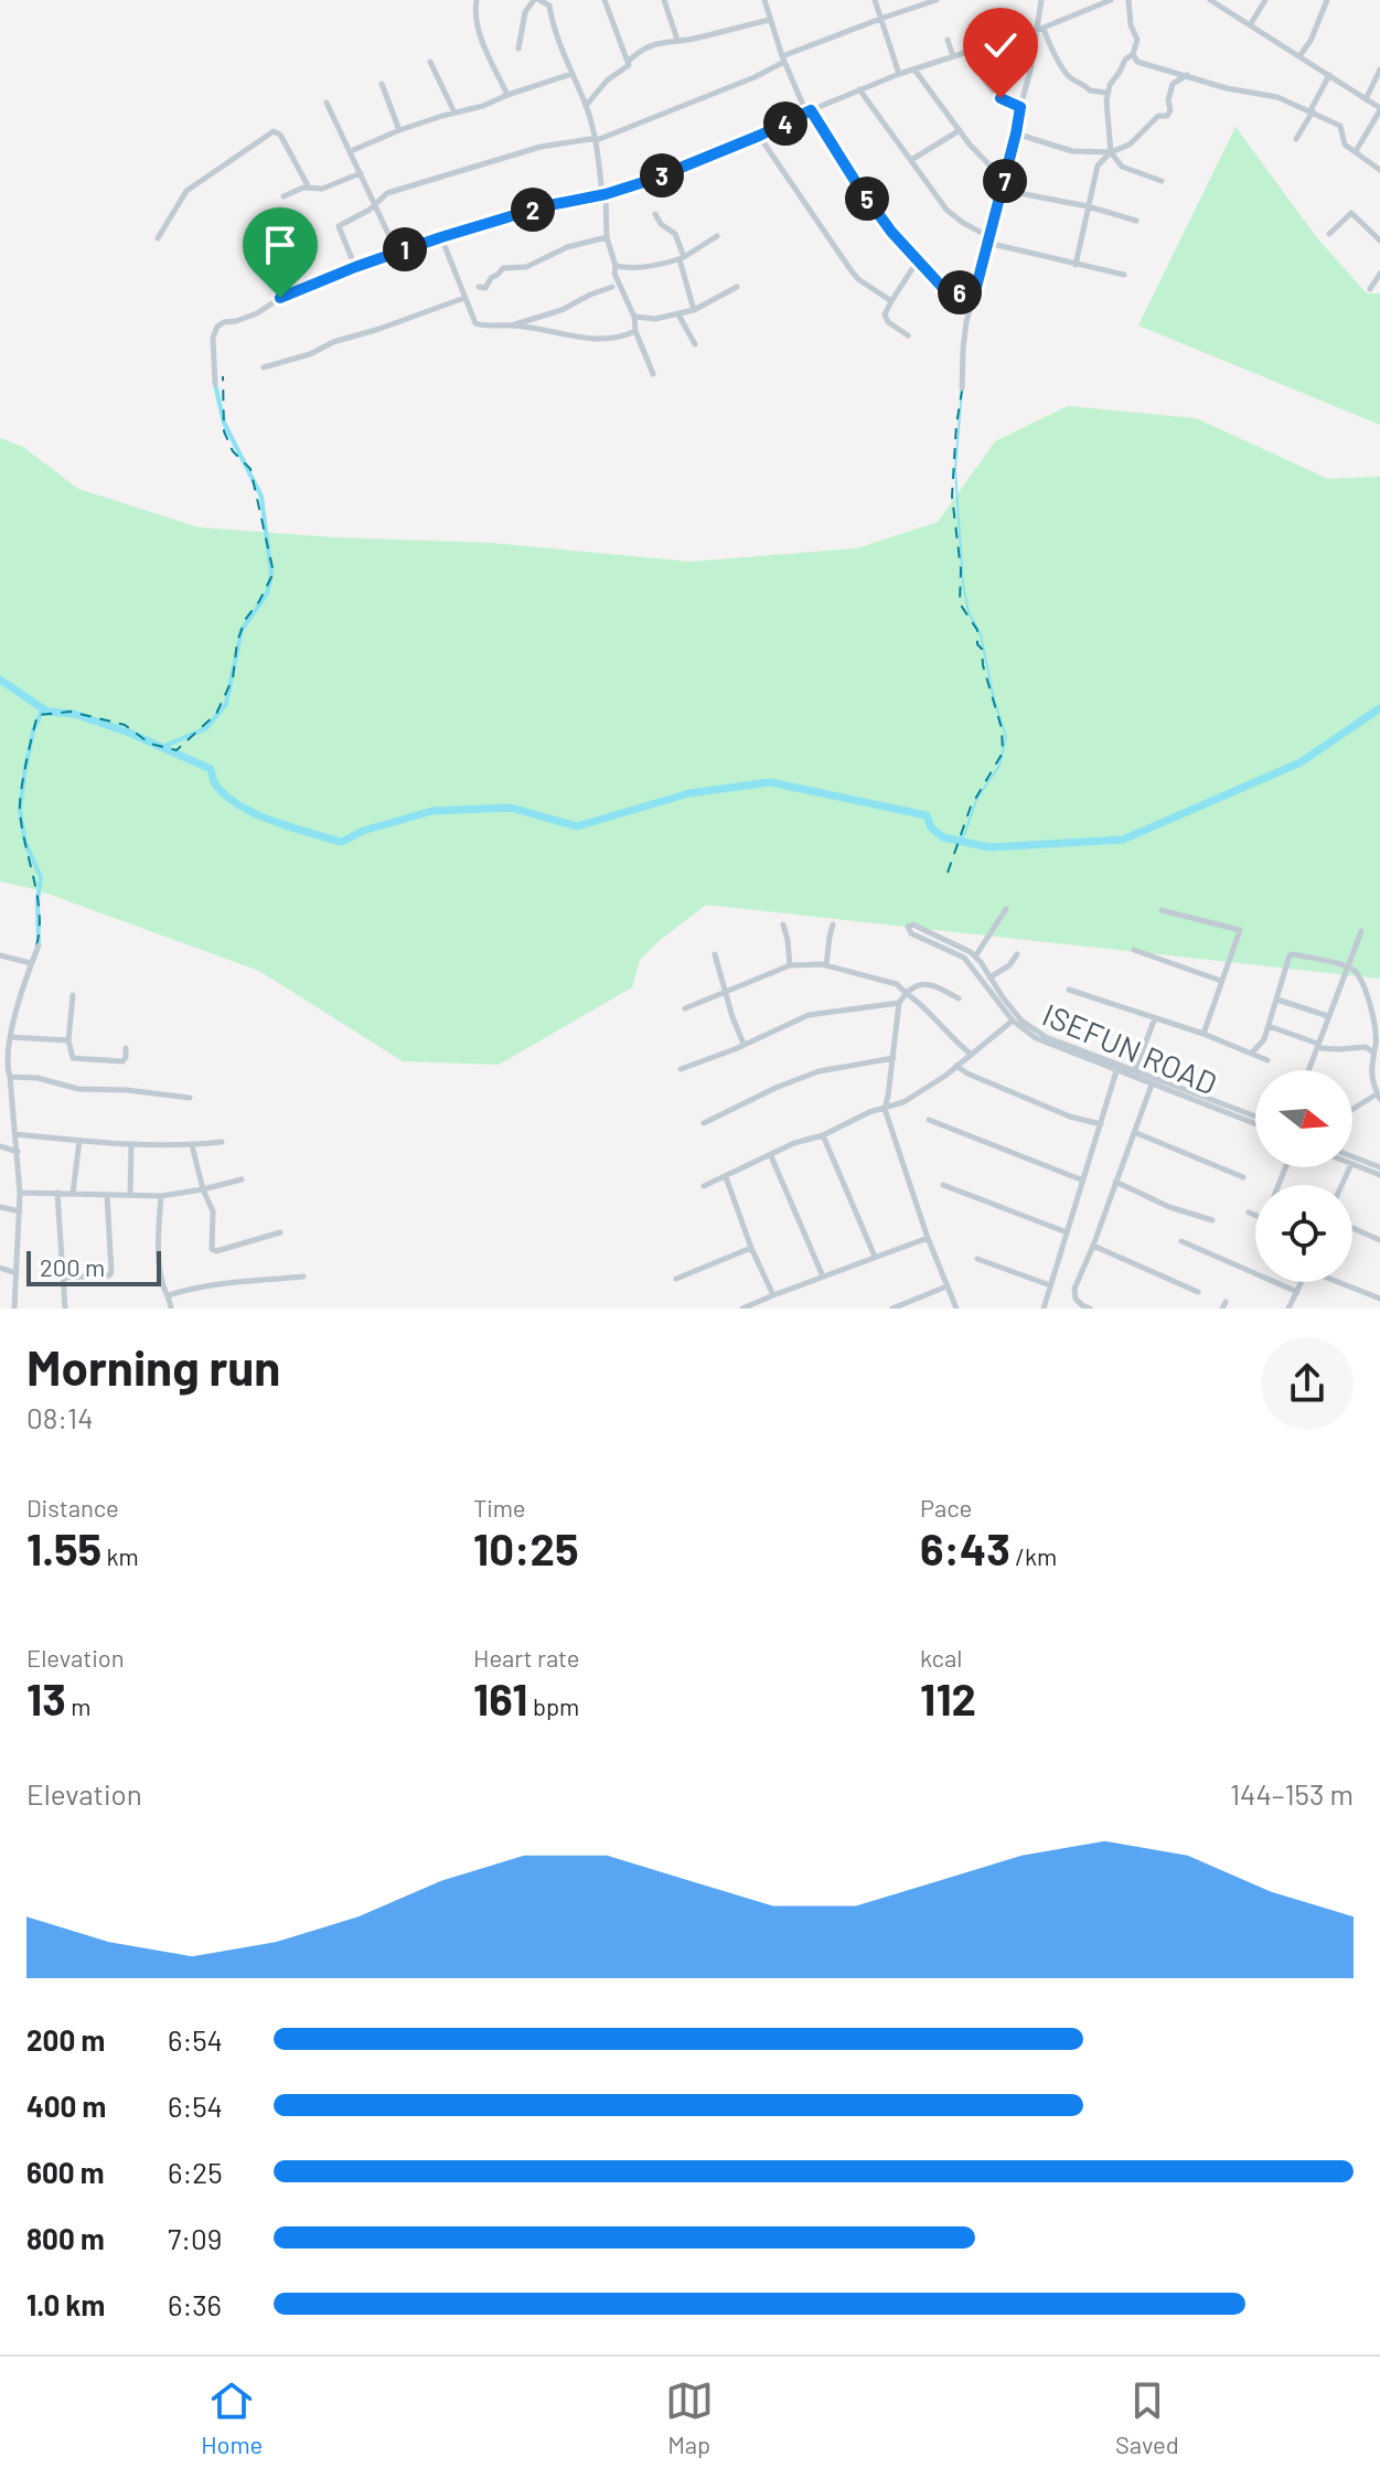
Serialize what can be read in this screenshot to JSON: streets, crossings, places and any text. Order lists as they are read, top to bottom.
{
  "streets": {
    "street": ["ISEFUN ROAD"]
  },
  "scale_bar": "200 m",
  "north": "right",
  "page": {
    "pins": [
      "4",
      "3",
      "7",
      "5",
      "2",
      "1",
      "6"
    ],
    "scale": "200 m",
    "heading": ["Morning run", "08:14"],
    "stats": [
      ["Distance", "1.55 km"],
      ["Time", "10:25"],
      ["Pace", "6:43 /km"],
      ["Elevation", "13 m"],
      ["Heart rate", "161 bpm"],
      ["kcal", "112"]
    ],
    "chart": ["Elevation", "144–153 m"],
    "list": [
      {
        "name": "200 m",
        "note": "6:54"
      },
      {
        "name": "400 m",
        "note": "6:54"
      },
      {
        "name": "600 m",
        "note": "6:25"
      },
      {
        "name": "800 m",
        "note": "7:09"
      },
      {
        "name": "1.0 km",
        "note": "6:36"
      }
    ],
    "tabs": ["Home", "Map", "Saved"]
  }
}
